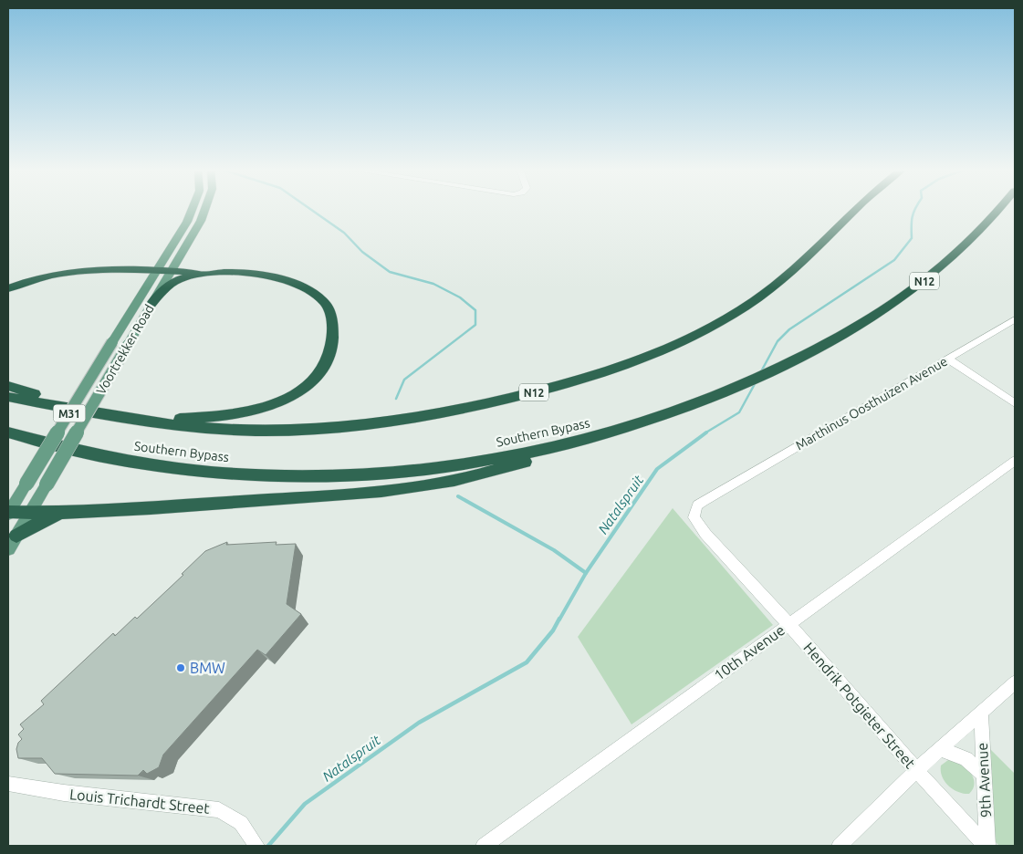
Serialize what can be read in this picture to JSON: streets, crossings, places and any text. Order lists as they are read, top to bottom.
{
  "streets": {
    "highway": ["N12", "Southern Bypass"],
    "main road": ["Voortrekker Road", "M31"],
    "street": [
      "Marthinus Oosthuizen Avenue",
      "10th Avenue",
      "Hendrik Potgieter Street",
      "9th Avenue",
      "Louis Trichardt Street"
    ]
  },
  "crossings": [
    ["Marthinus Oosthuizen Avenue", "Hendrik Potgieter Street"],
    ["10th Avenue", "Hendrik Potgieter Street"],
    ["Hendrik Potgieter Street", "9th Avenue"]
  ],
  "water": ["Natalspruit"],
  "places": ["BMW"]
}
